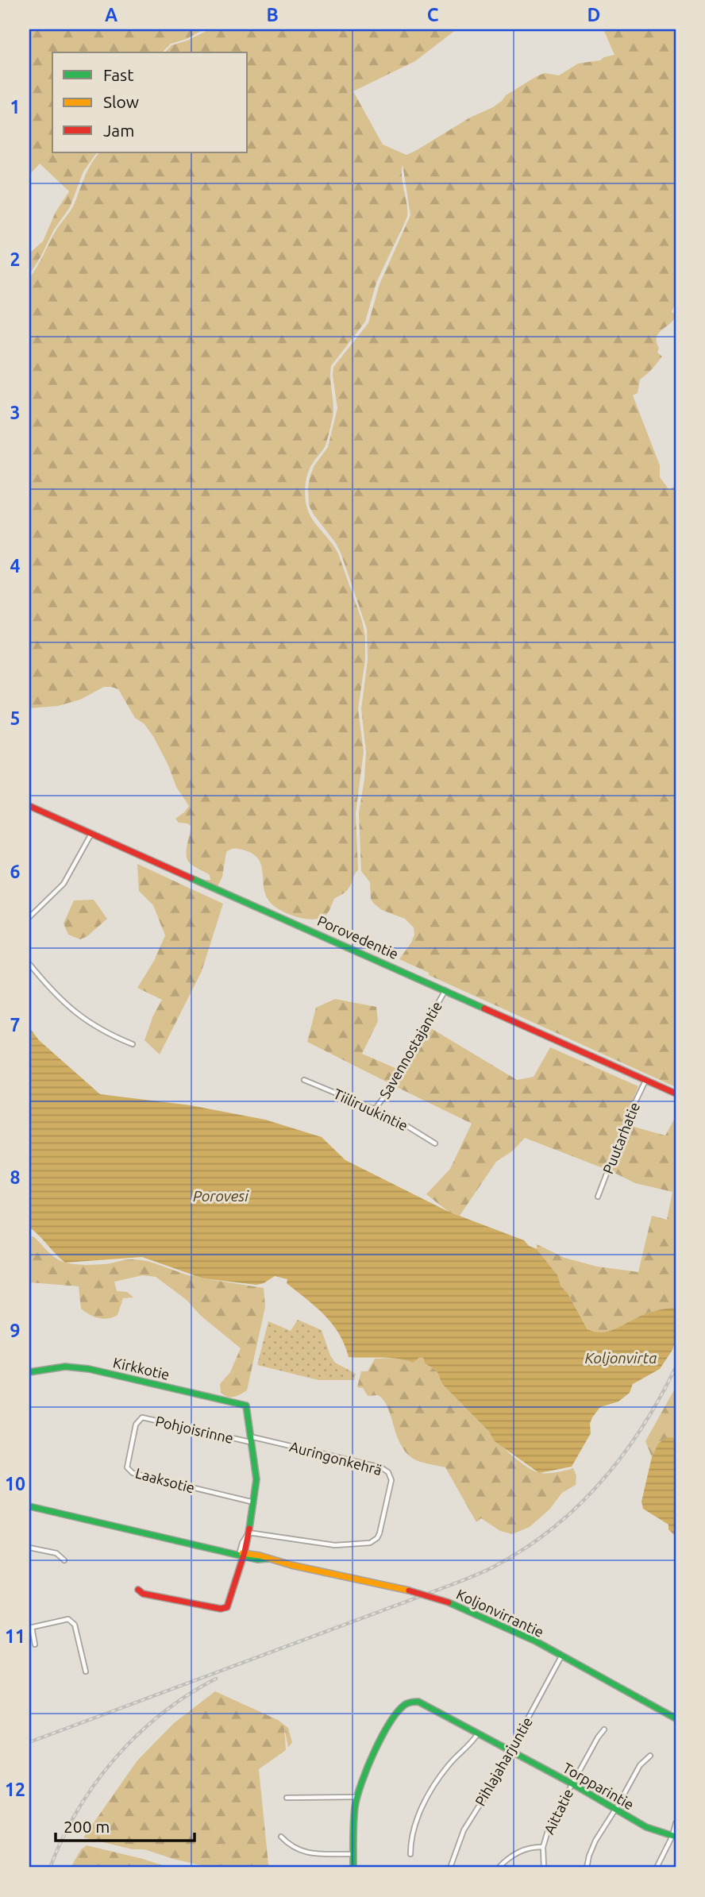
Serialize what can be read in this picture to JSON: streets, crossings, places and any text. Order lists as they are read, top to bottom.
{
  "streets": {
    "street": [
      "Porovedentie",
      "Savennostajantie",
      "Tiiliruukintie",
      "Puutarhatie",
      "Kirkkotie",
      "Pohjoisrinne",
      "Auringonkehrä",
      "Laaksotie",
      "Koljonvirrantie",
      "Pihlajaharjuntie",
      "Torpparintie",
      "Aittatie"
    ]
  },
  "crossings": [
    ["Porovedentie", "Savennostajantie"],
    ["Porovedentie", "Puutarhatie"],
    ["Savennostajantie", "Tiiliruukintie"],
    ["Kirkkotie", "Pohjoisrinne"],
    ["Kirkkotie", "Auringonkehrä"],
    ["Pohjoisrinne", "Auringonkehrä"],
    ["Pohjoisrinne", "Laaksotie"],
    ["Koljonvirrantie", "Pihlajaharjuntie"],
    ["Pihlajaharjuntie", "Torpparintie"],
    ["Torpparintie", "Aittatie"]
  ],
  "water": ["Porovesi", "Koljonvirta"],
  "legend": ["Fast", "Slow", "Jam"],
  "scale_bar": "200 m",
  "grid": {
    "columns": [
      "A",
      "B",
      "C",
      "D"
    ],
    "rows": [
      "1",
      "2",
      "3",
      "4",
      "5",
      "6",
      "7",
      "8",
      "9",
      "10",
      "11",
      "12"
    ]
  }
}
